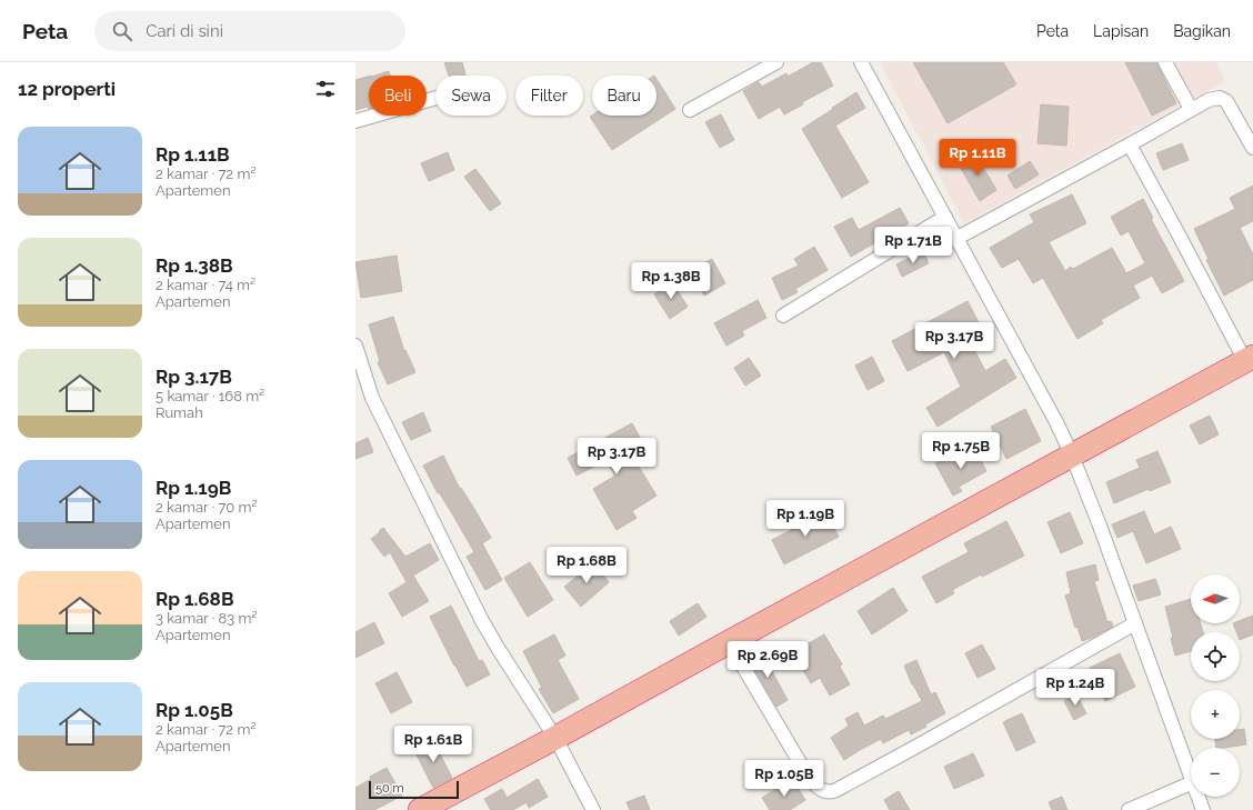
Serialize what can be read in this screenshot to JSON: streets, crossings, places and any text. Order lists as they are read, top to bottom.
{
  "scale_bar": "50 m",
  "north": "left",
  "page": {
    "header": "Peta",
    "search": "Cari di sini",
    "nav": ["Peta", "Lapisan", "Bagikan"],
    "heading": "12 properti",
    "chip": [
      "Beli",
      "Sewa",
      "Filter",
      "Baru"
    ],
    "list": [
      {
        "name": "Rp 1.11B",
        "note": "2 kamar · 72 m² · Apartemen"
      },
      {
        "name": "Rp 1.38B",
        "note": "2 kamar · 74 m² · Apartemen"
      },
      {
        "name": "Rp 3.17B",
        "note": "5 kamar · 168 m² · Rumah"
      },
      {
        "name": "Rp 1.19B",
        "note": "2 kamar · 70 m² · Apartemen"
      },
      {
        "name": "Rp 1.68B",
        "note": "3 kamar · 83 m² · Apartemen"
      },
      {
        "name": "Rp 1.05B",
        "note": "2 kamar · 72 m² · Apartemen"
      }
    ],
    "price": [
      "Rp 1.11B",
      "Rp 1.71B",
      "Rp 1.38B",
      "Rp 3.17B",
      "Rp 1.75B",
      "Rp 3.17B",
      "Rp 1.19B",
      "Rp 1.68B",
      "Rp 2.69B",
      "Rp 1.24B",
      "Rp 1.61B",
      "Rp 1.05B"
    ],
    "map_buttons": ["+", "−"],
    "scale": "50 m"
  }
}
